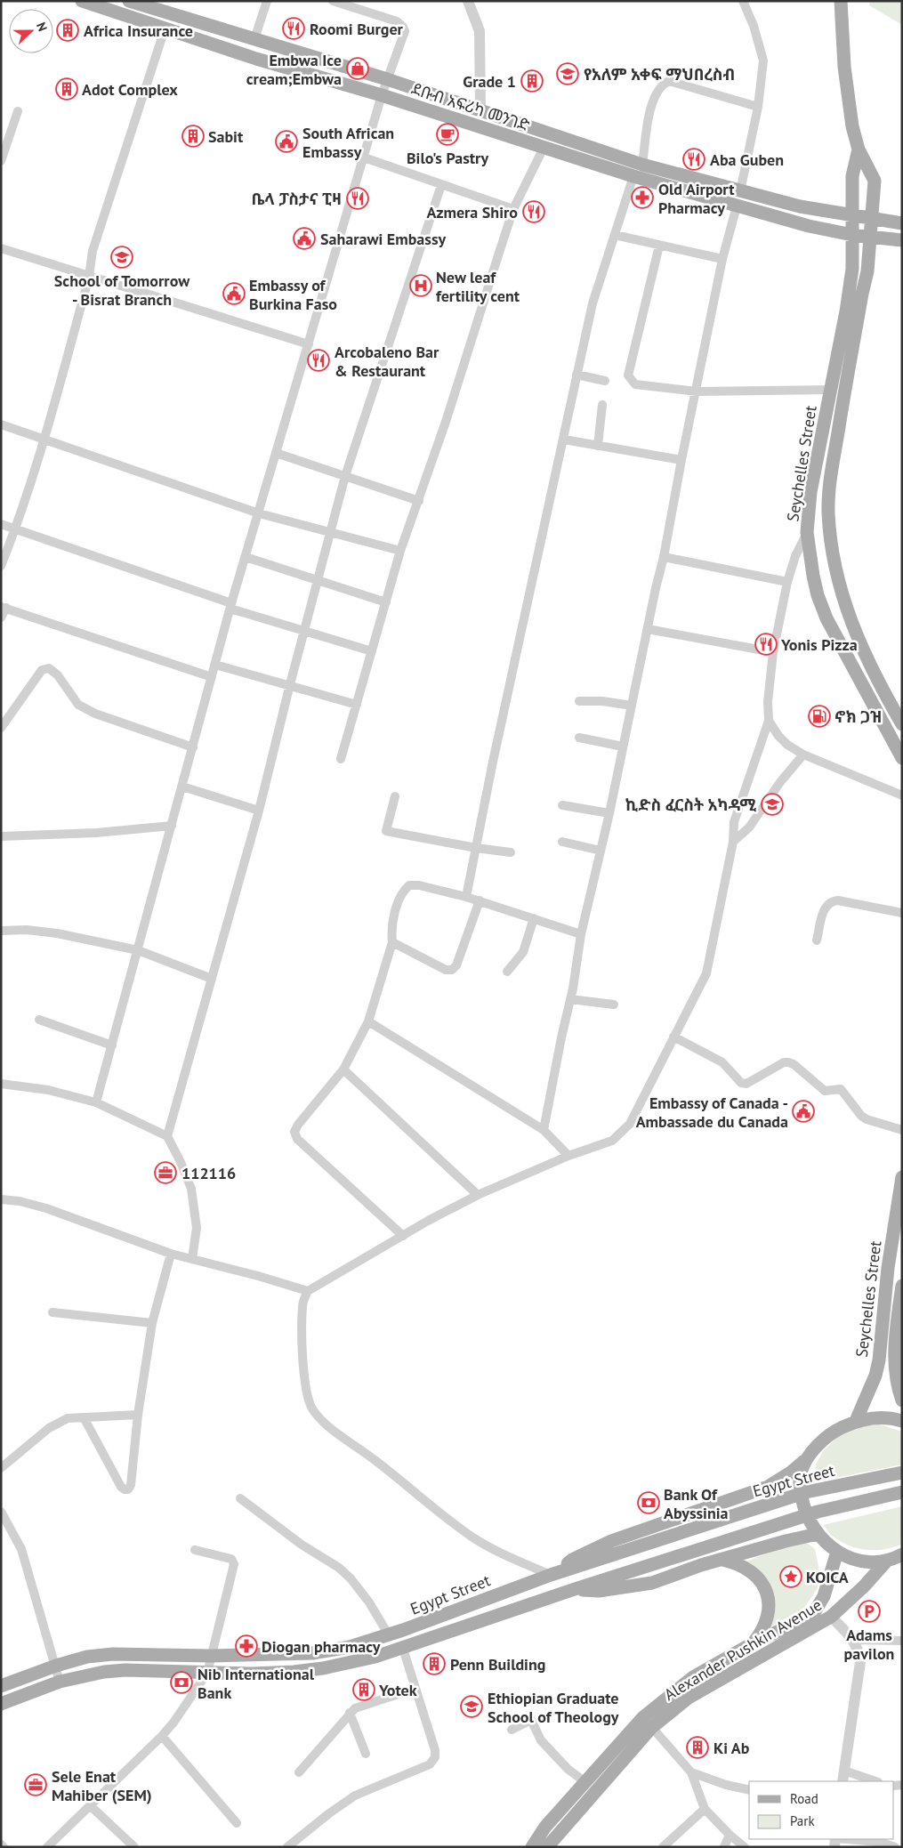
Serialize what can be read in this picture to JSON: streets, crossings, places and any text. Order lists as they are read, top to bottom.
{
  "streets": {
    "main road": [
      "ደቡብ አፍሪካ መንገድ",
      "Seychelles Street",
      "Egypt Street",
      "Alexander Pushkin Avenue"
    ]
  },
  "crossings": [
    ["ደቡብ አፍሪካ መንገድ", "Seychelles Street"]
  ],
  "places": {
    "restaurant": [
      "Roomi Burger",
      "Aba Guben",
      "ቤላ ፓስታና ፒዛ",
      "Azmera Shiro",
      "Arcobaleno Bar & Restaurant",
      "Yonis Pizza"
    ],
    "building": [
      "Africa Insurance",
      "Grade 1",
      "Adot Complex",
      "Sabit",
      "Penn Building",
      "Yotek",
      "Ki Ab"
    ],
    "shop": ["Embwa Ice cream;Embwa"],
    "school or university": [
      "የአለም አቀፍ ማህበረስብ",
      "School of Tomorrow - Bisrat Branch",
      "ኪድስ ፈርስት አካዳሚ",
      "Ethiopian Graduate School of Theology"
    ],
    "cafe": ["Bilo's Pastry"],
    "public building": [
      "South African Embassy",
      "Saharawi Embassy",
      "Embassy of Burkina Faso",
      "Embassy of Canada - Ambassade du Canada"
    ],
    "pharmacy": ["Old Airport Pharmacy", "Diogan pharmacy"],
    "hospital": ["New leaf fertility cent"],
    "fuel station": ["ኖክ ጋዝ"],
    "office": ["112116", "Sele Enat Mahiber (SEM)"],
    "bank": ["Bank Of Abyssinia", "Nib International Bank"],
    "place": ["KOICA"],
    "parking": ["Adams pavilon"]
  },
  "legend": ["Road", "Park"],
  "north": "right"
}
